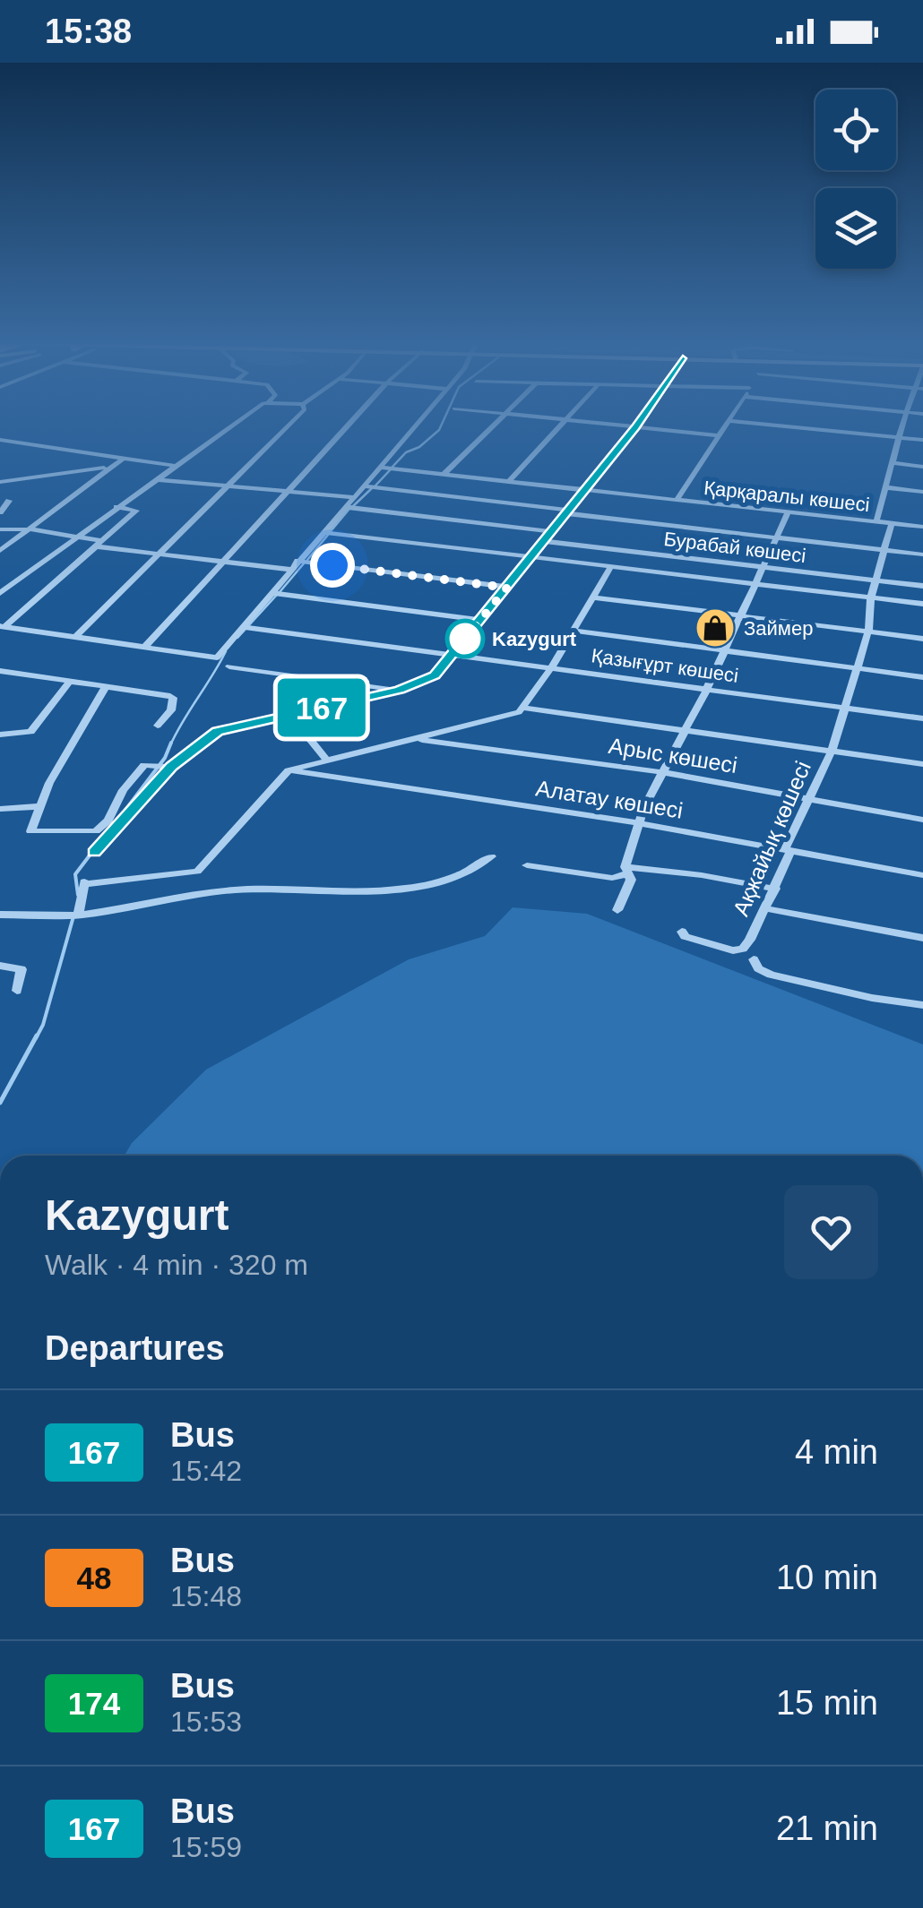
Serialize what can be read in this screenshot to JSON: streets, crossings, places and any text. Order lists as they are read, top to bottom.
{
  "streets": {
    "street": [
      "Қарқаралы көшесі",
      "Бурабай көшесі",
      "Қазығұрт көшесі",
      "Арыс көшесі",
      "Алатау көшесі",
      "Ақжайық көшесі"
    ]
  },
  "crossings": [
    ["Қарқаралы көшесі", "Ақжайық көшесі"],
    ["Бурабай көшесі", "Ақжайық көшесі"],
    ["Қазығұрт көшесі", "Ақжайық көшесі"],
    ["Арыс көшесі", "Ақжайық көшесі"],
    ["Алатау көшесі", "Ақжайық көшесі"]
  ],
  "places": {
    "shop": ["Займер"],
    "other": ["Kazygurt"]
  },
  "lines": ["bus line 167"],
  "page": {
    "status": "15:38",
    "on_map": "167",
    "heading": [
      ["Kazygurt", "Walk · 4 min · 320 m"],
      "Departures"
    ],
    "list": [
      {
        "mark": "167",
        "name": "Bus",
        "note": "15:42",
        "value": "4 min"
      },
      {
        "mark": "48",
        "name": "Bus",
        "note": "15:48",
        "value": "10 min"
      },
      {
        "mark": "174",
        "name": "Bus",
        "note": "15:53",
        "value": "15 min"
      },
      {
        "mark": "167",
        "name": "Bus",
        "note": "15:59",
        "value": "21 min"
      }
    ]
  }
}
